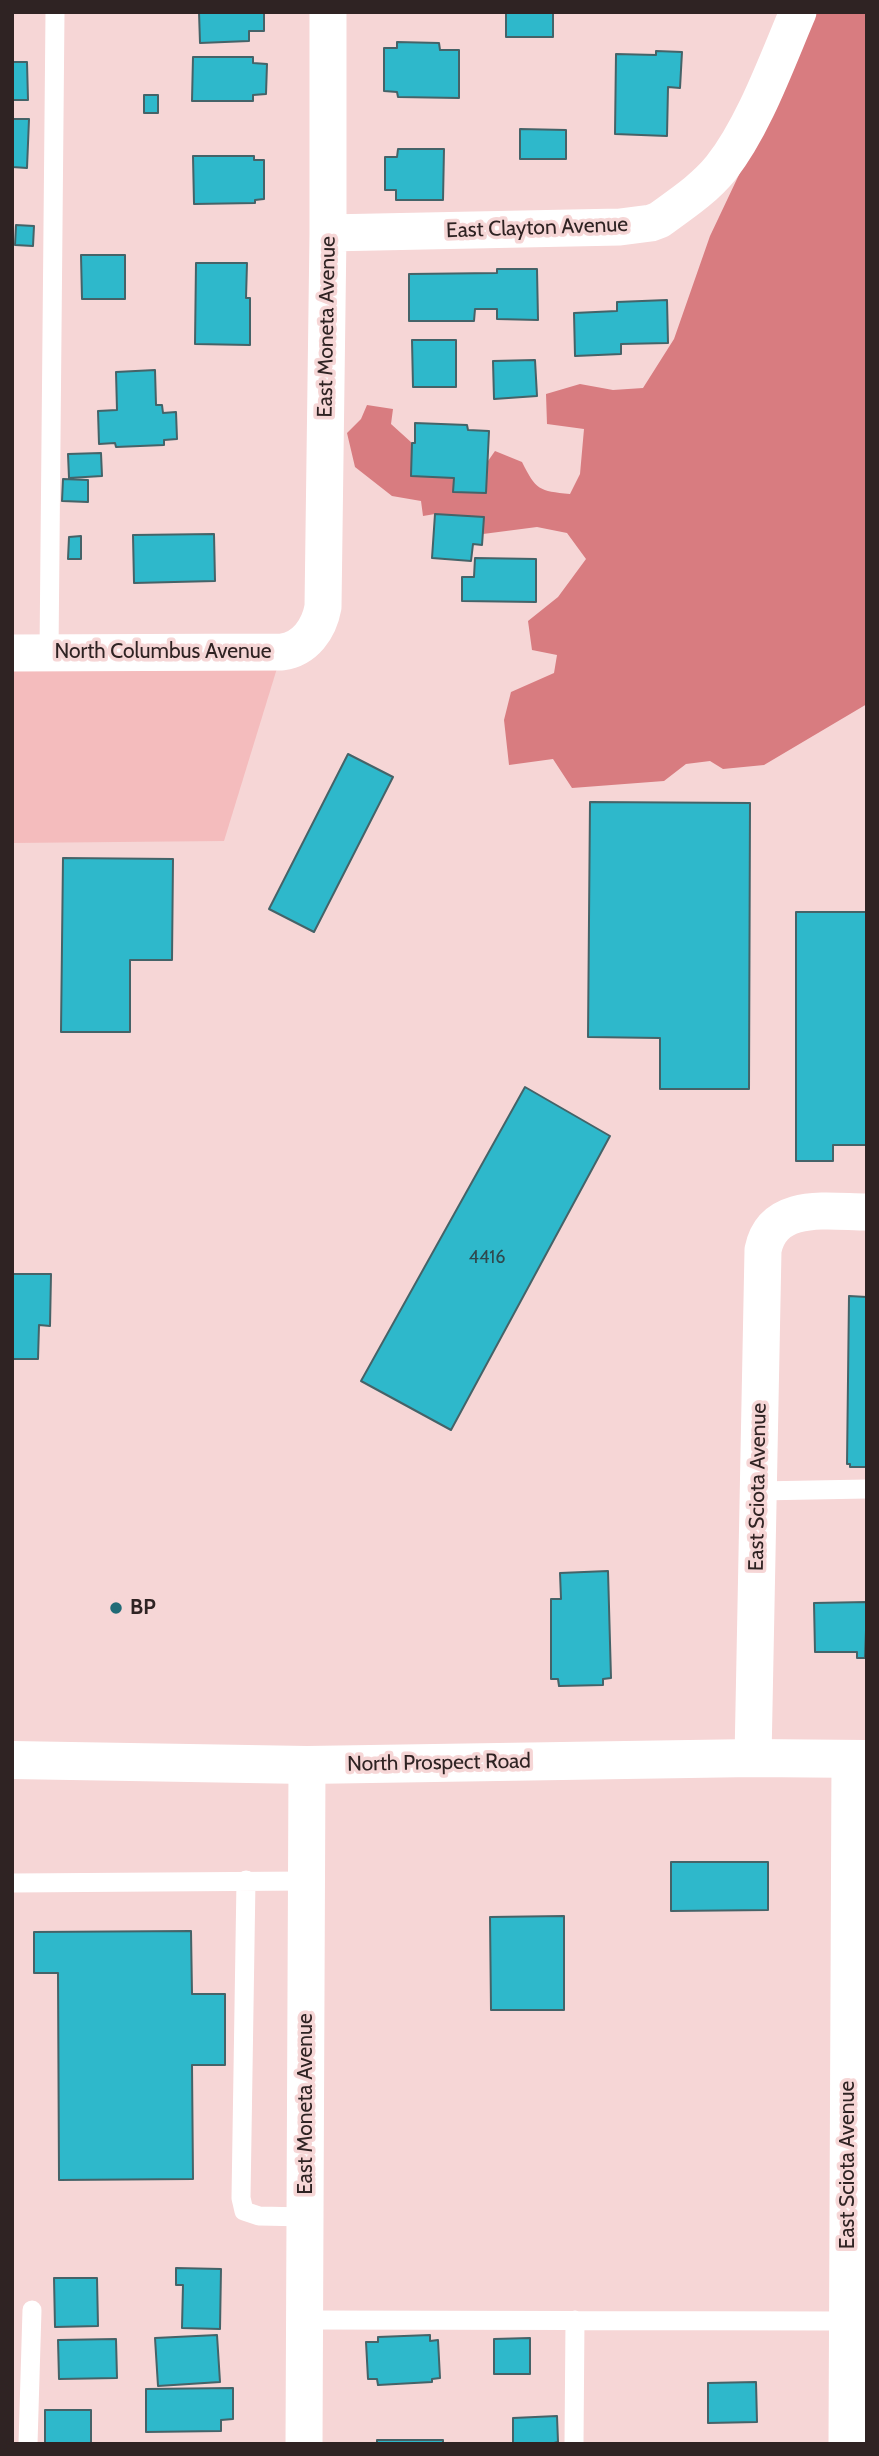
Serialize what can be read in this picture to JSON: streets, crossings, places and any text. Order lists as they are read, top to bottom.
{
  "streets": {
    "main road": ["North Prospect Road"],
    "street": [
      "East Clayton Avenue",
      "East Moneta Avenue",
      "North Columbus Avenue",
      "East Sciota Avenue"
    ]
  },
  "crossings": [
    ["East Clayton Avenue", "East Moneta Avenue"],
    ["East Moneta Avenue", "North Columbus Avenue"],
    ["East Moneta Avenue", "North Prospect Road"],
    ["East Sciota Avenue", "North Prospect Road"]
  ],
  "places": ["BP"],
  "house_numbers": ["4416"]
}
